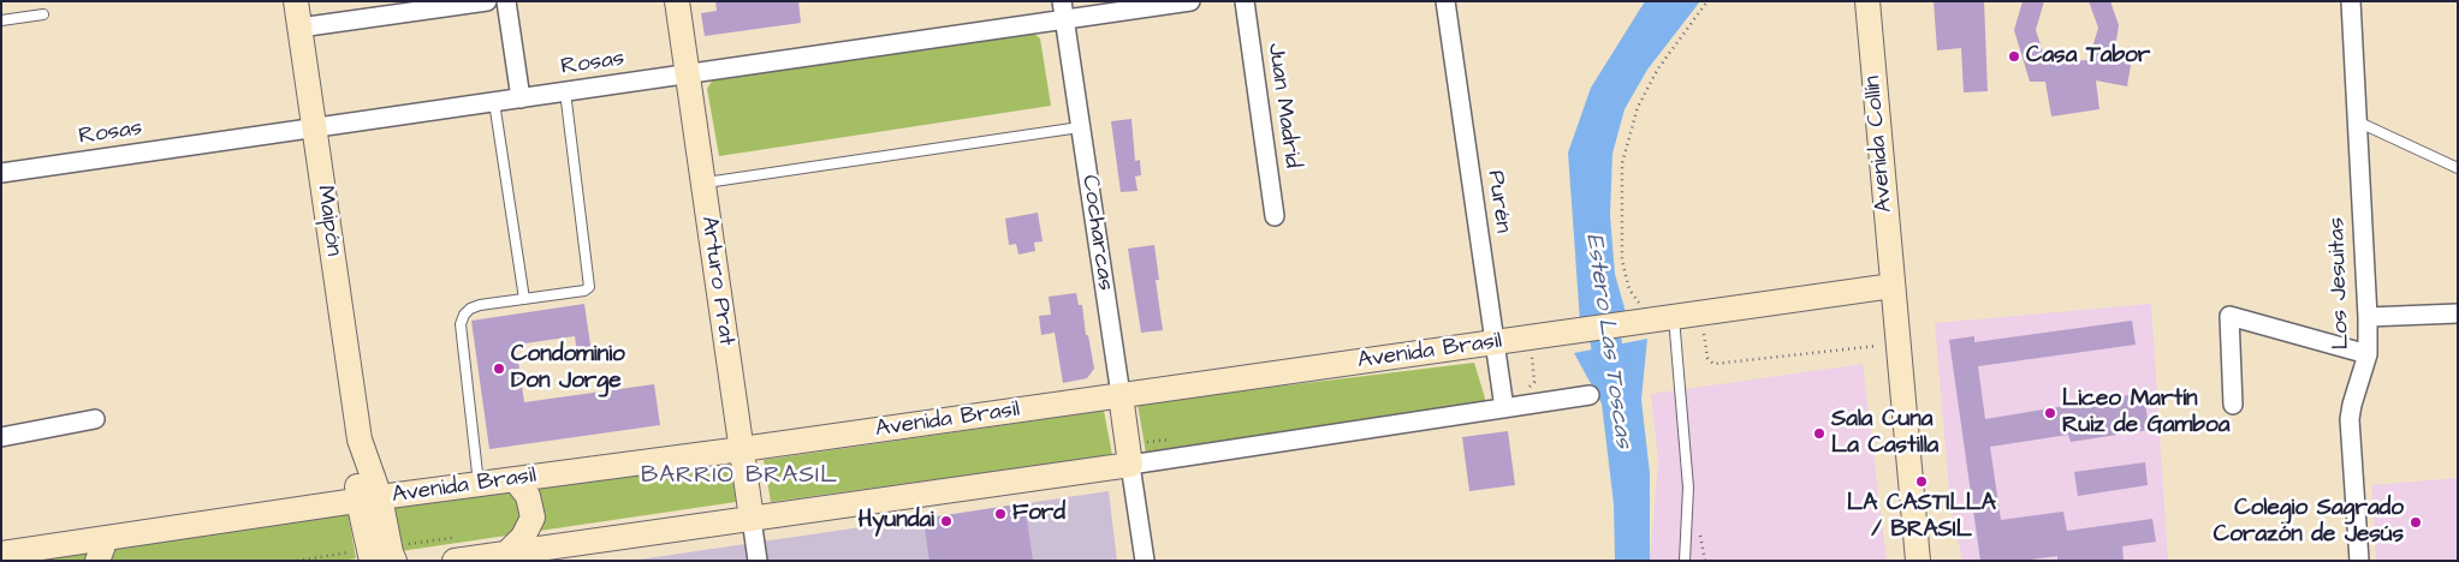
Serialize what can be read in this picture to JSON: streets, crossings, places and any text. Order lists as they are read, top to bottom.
{
  "streets": {
    "main road": [
      "Avenida Collín",
      "Maipón",
      "Cocharcas",
      "Arturo Prat",
      "Avenida Brasil"
    ],
    "street": [
      "Rosas",
      "Juan Madrid",
      "Purén",
      "Los Jesuitas"
    ]
  },
  "crossings": [
    ["Rosas", "Maipón"],
    ["Rosas", "Cocharcas"],
    ["Rosas", "Arturo Prat"],
    ["Avenida Collín", "Avenida Brasil"],
    ["Purén", "Avenida Brasil"],
    ["Maipón", "Avenida Brasil"],
    ["Cocharcas", "Avenida Brasil"],
    ["Arturo Prat", "Avenida Brasil"]
  ],
  "districts": ["BARRIO BRASIL"],
  "water": ["Estero Las Toscas"],
  "places": [
    "Casa Tabor",
    "Condominio Don Jorge",
    "Liceo Martín Ruiz de Gamboa",
    "Sala Cuna La Castilla",
    "LA CASTILLA / BRASIL",
    "Ford",
    "Hyundai",
    "Colegio Sagrado Corazón de Jesús"
  ]
}
